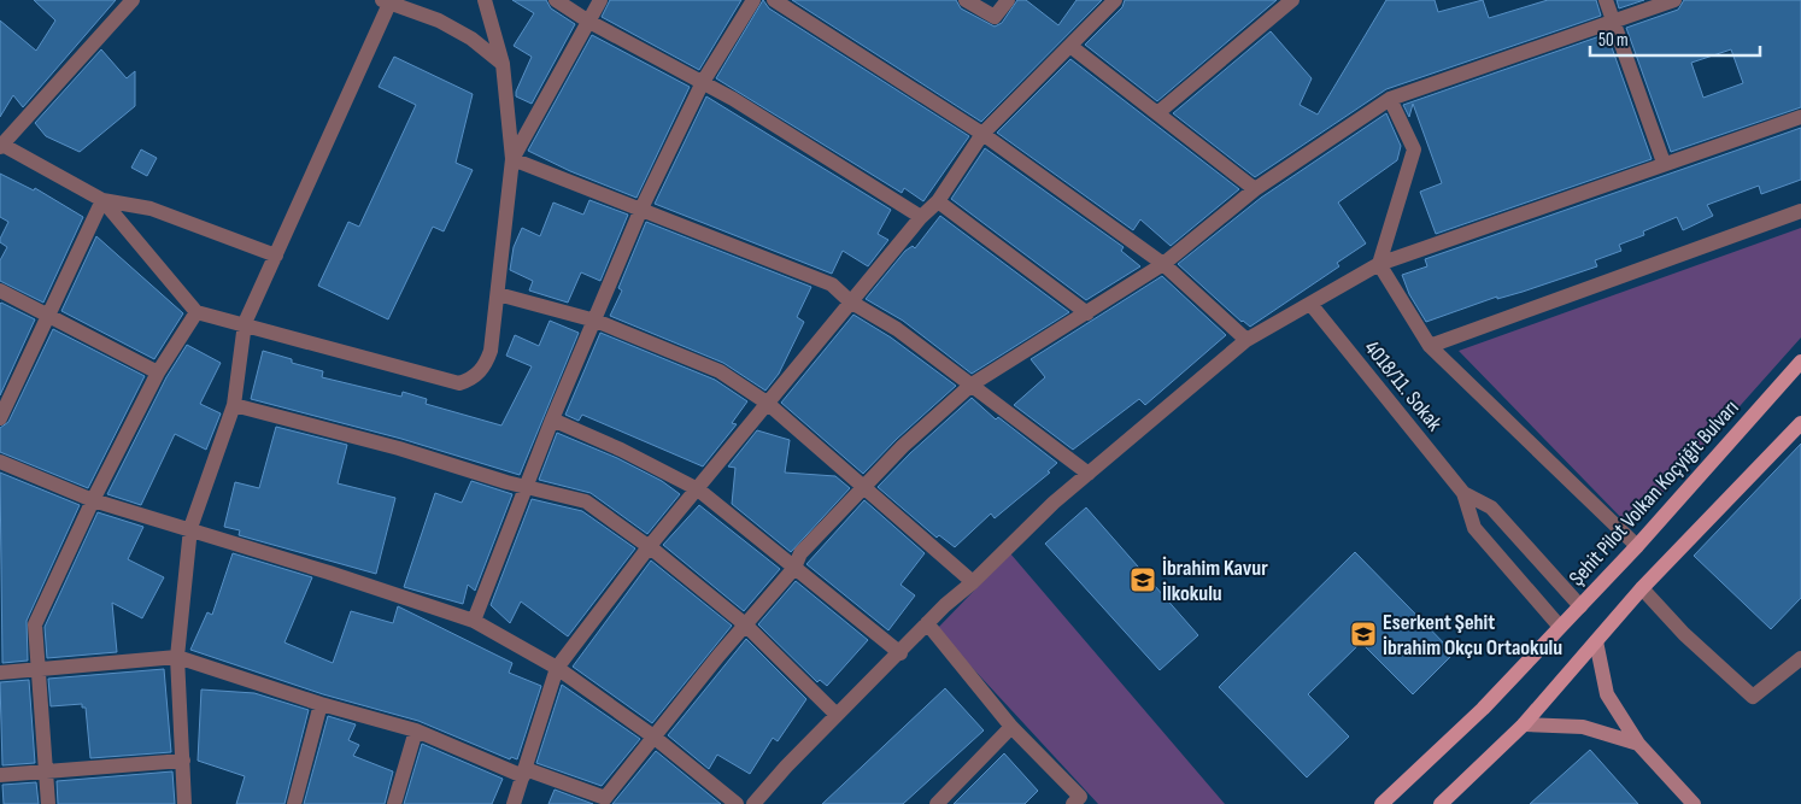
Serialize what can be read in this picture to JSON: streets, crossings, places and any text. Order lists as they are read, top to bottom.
{
  "streets": {
    "main road": ["Şehit Pilot Volkan Koçyiğit Bulvarı"],
    "street": ["4018/11. Sokak"]
  },
  "crossings": [
    ["4018/11. Sokak", "Şehit Pilot Volkan Koçyiğit Bulvarı"]
  ],
  "places": {
    "school or university": ["İbrahim Kavur İlkokulu", "Eserkent Şehit İbrahim Okçu Ortaokulu"]
  },
  "scale_bar": "50 m"
}
